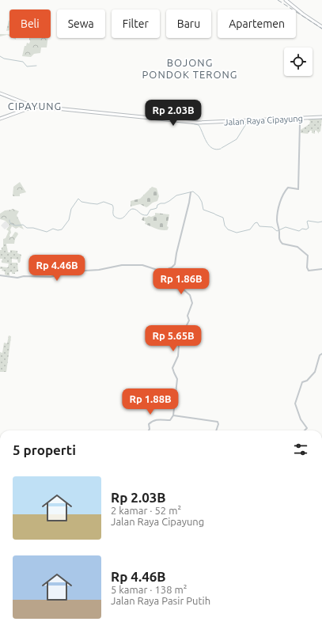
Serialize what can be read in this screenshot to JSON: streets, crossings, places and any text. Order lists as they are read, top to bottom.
{
  "streets": {
    "main road": ["Jalan Raya Cipayung"]
  },
  "districts": ["BOJONG PONDOK TERONG", "CIPAYUNG"],
  "page": {
    "chip": [
      "Beli",
      "Sewa",
      "Filter",
      "Baru",
      "Apartemen"
    ],
    "price": [
      "Rp 2.03B",
      "Rp 4.46B",
      "Rp 1.86B",
      "Rp 5.65B",
      "Rp 1.88B"
    ],
    "heading": "5 properti",
    "list": [
      {
        "name": "Rp 2.03B",
        "note": "2 kamar · 52 m² · Jalan Raya Cipayung"
      },
      {
        "name": "Rp 4.46B",
        "note": "5 kamar · 138 m² · Jalan Raya Pasir Putih"
      }
    ]
  }
}
